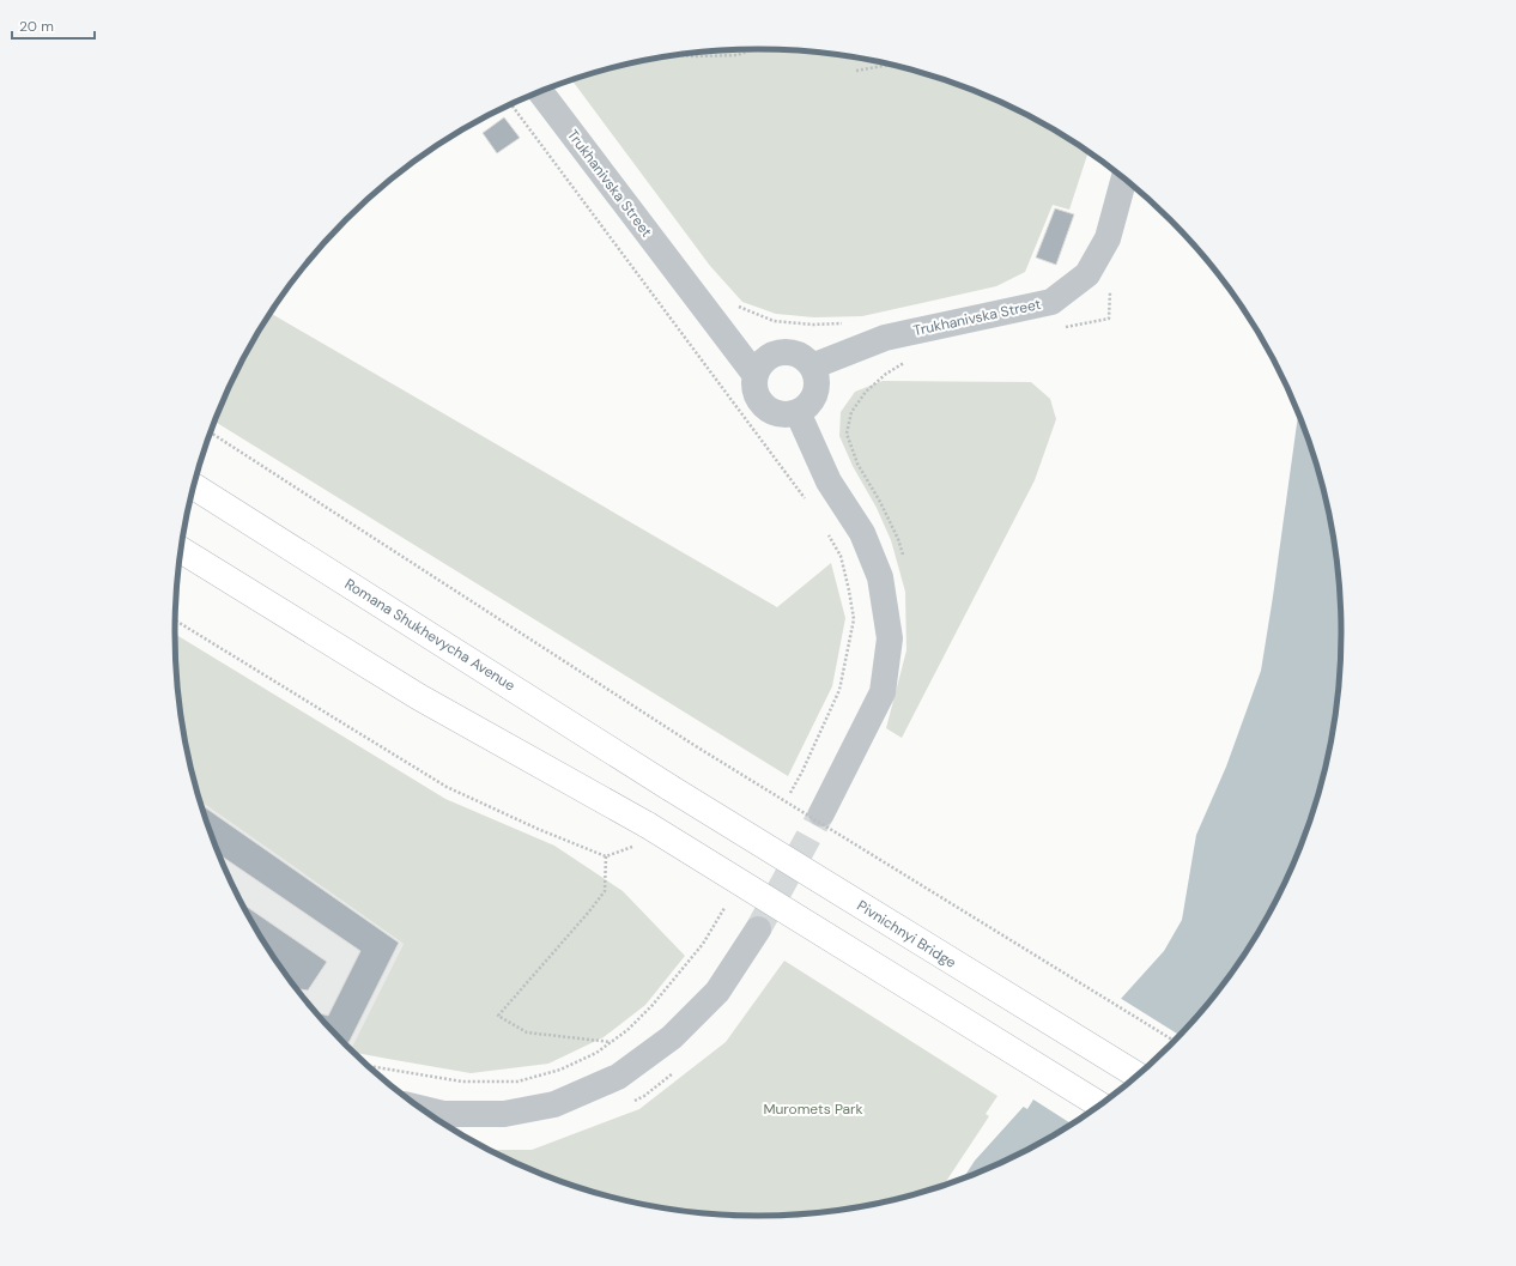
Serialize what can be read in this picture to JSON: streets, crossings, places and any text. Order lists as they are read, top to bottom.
{
  "streets": {
    "main road": ["Romana Shukhevycha Avenue", "Pivnichnyi Bridge"],
    "street": ["Trukhanivska Street"]
  },
  "crossings": [
    ["Romana Shukhevycha Avenue", "Pivnichnyi Bridge"]
  ],
  "parks": ["Muromets Park"],
  "scale_bar": "20 m"
}
